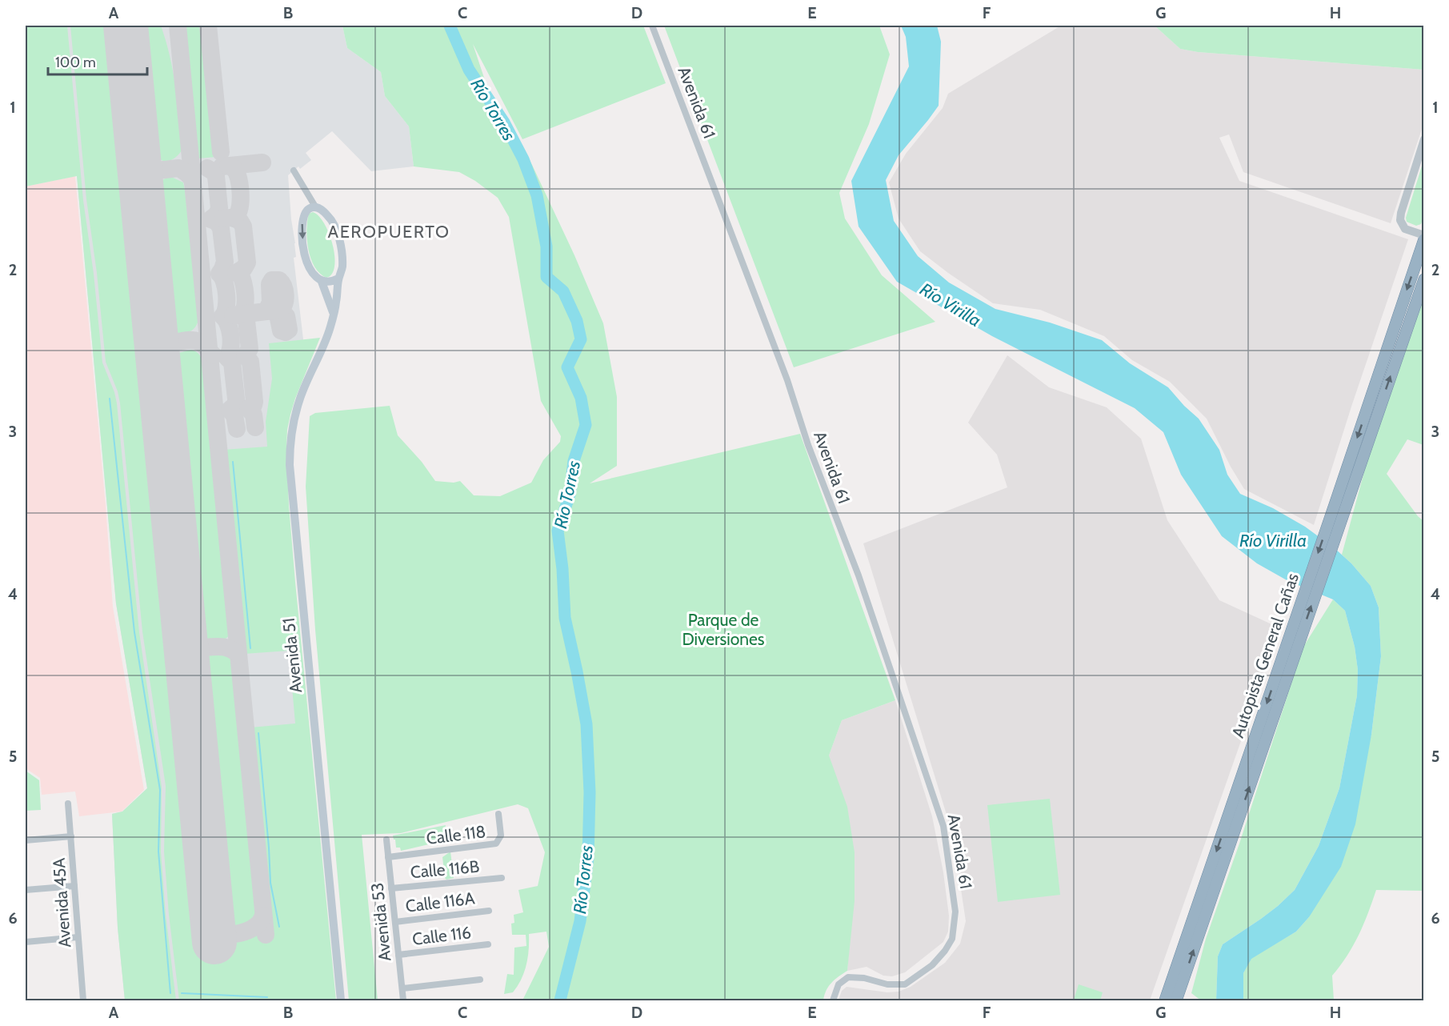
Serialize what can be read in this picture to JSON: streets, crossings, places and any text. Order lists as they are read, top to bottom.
{
  "streets": {
    "highway": ["Autopista General Cañas"],
    "main road": ["Avenida 51"],
    "street": [
      "Avenida 61",
      "Calle 118",
      "Calle 116B",
      "Calle 116A",
      "Avenida 45A",
      "Avenida 53",
      "Calle 116"
    ]
  },
  "crossings": [
    ["Calle 118", "Avenida 53"],
    ["Calle 116B", "Avenida 53"],
    ["Calle 116A", "Avenida 53"],
    ["Avenida 53", "Calle 116"]
  ],
  "districts": ["AEROPUERTO"],
  "water": ["Río Torres", "Río Virilla"],
  "parks": ["Parque de Diversiones"],
  "scale_bar": "100 m",
  "grid": {
    "columns": [
      "A",
      "B",
      "C",
      "D",
      "E",
      "F",
      "G",
      "H"
    ],
    "rows": [
      "1",
      "2",
      "3",
      "4",
      "5",
      "6"
    ]
  }
}
